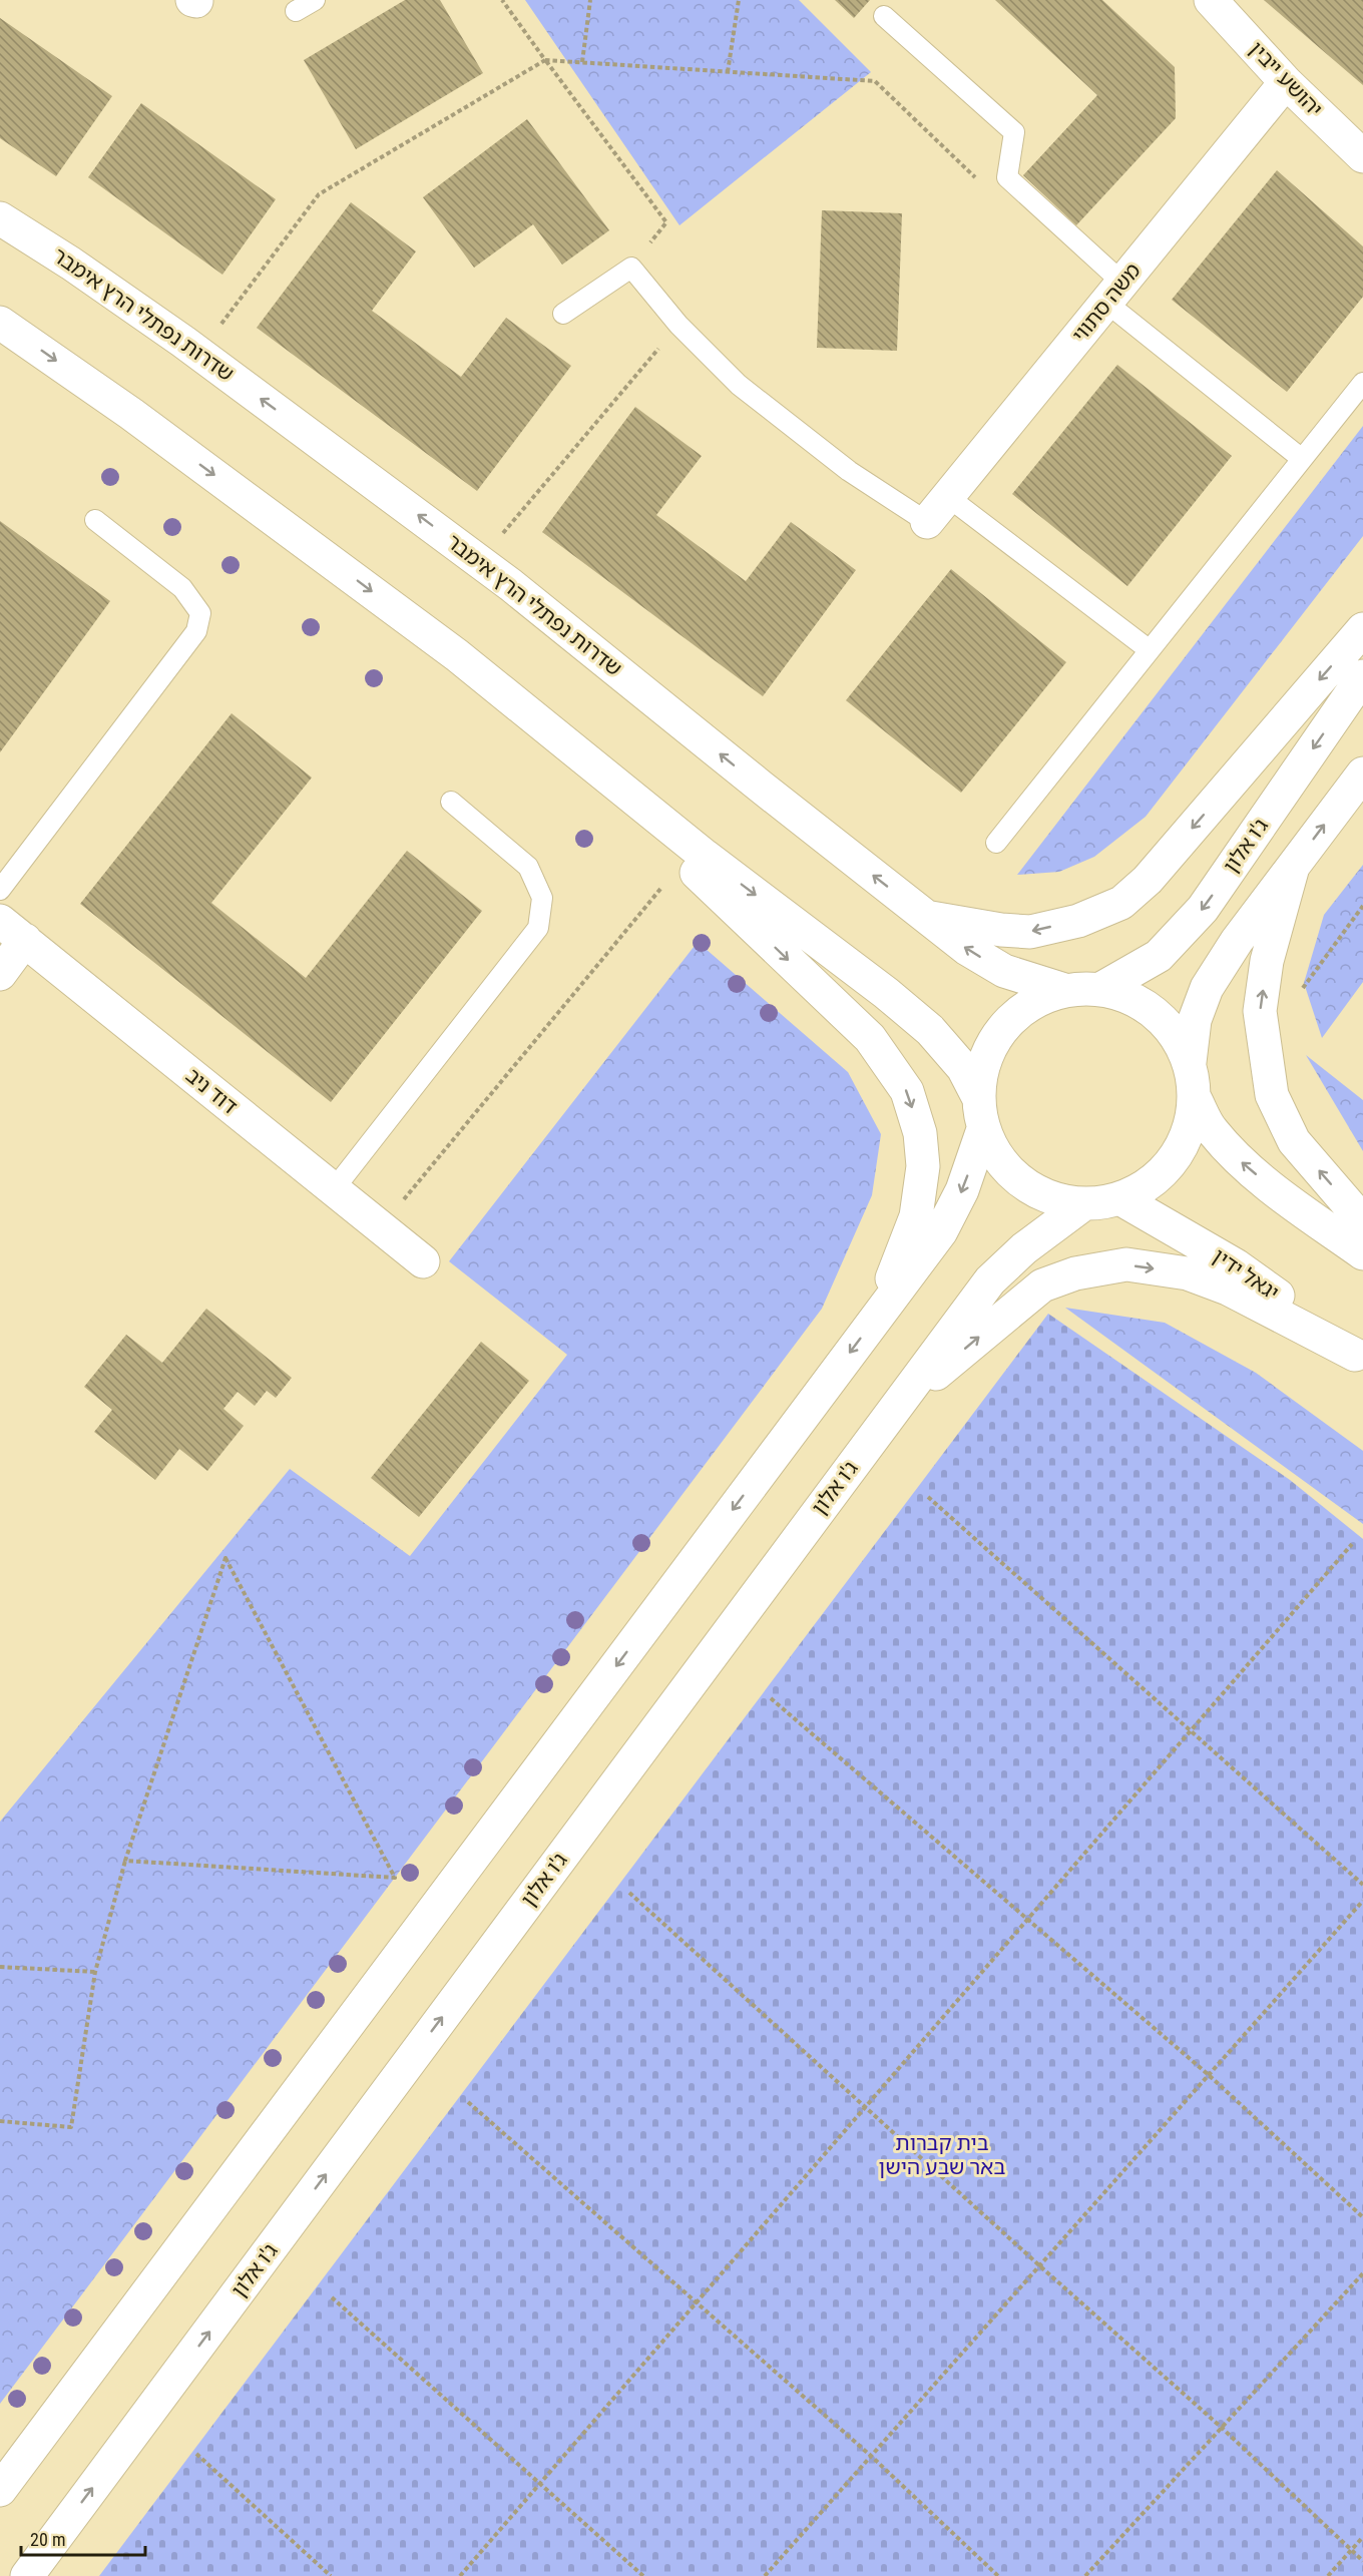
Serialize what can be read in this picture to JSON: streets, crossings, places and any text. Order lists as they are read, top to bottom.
{
  "streets": {
    "main road": [
      "יהושע ייבין",
      "משה סתווי",
      "שדרות נפתלי הרץ אימבר",
      "ג'ו אלון",
      "דוד ניב",
      "יגאל ידין"
    ]
  },
  "crossings": [
    ["יהושע ייבין", "משה סתווי"]
  ],
  "parks": ["בית קברות באר שבע הישן"],
  "scale_bar": "20 m"
}
